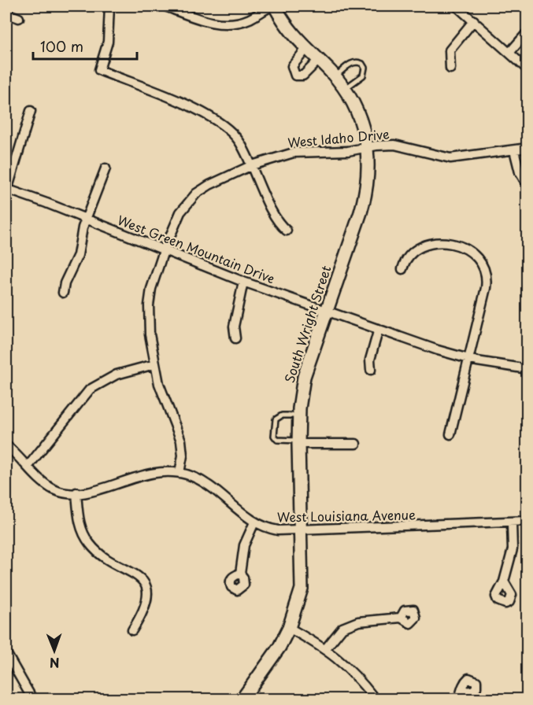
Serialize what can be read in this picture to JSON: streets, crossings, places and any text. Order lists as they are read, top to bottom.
{
  "streets": {
    "street": [
      "West Idaho Drive",
      "West Green Mountain Drive",
      "South Wright Street",
      "West Louisiana Avenue"
    ]
  },
  "crossings": [
    ["West Idaho Drive", "West Green Mountain Drive"],
    ["West Idaho Drive", "South Wright Street"],
    ["West Idaho Drive", "West Louisiana Avenue"],
    ["West Green Mountain Drive", "South Wright Street"],
    ["South Wright Street", "West Louisiana Avenue"]
  ],
  "scale_bar": "100 m",
  "north": "bottom"
}
